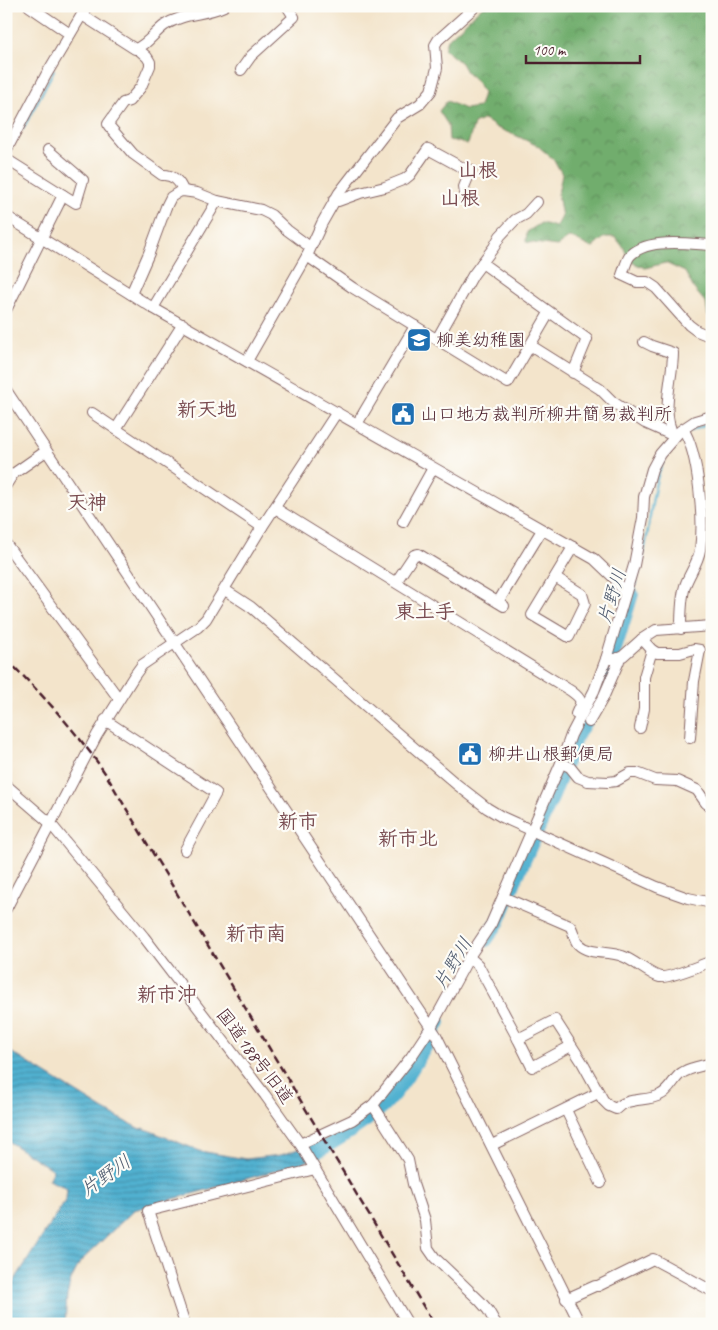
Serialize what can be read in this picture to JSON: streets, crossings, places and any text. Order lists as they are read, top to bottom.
{
  "streets": {
    "street": ["国道188号旧道"]
  },
  "districts": [
    "山根",
    "山根",
    "新天地",
    "天神",
    "東土手",
    "新市",
    "新市北",
    "新市南",
    "新市沖"
  ],
  "water": ["片野川"],
  "places": {
    "school or university": ["柳美幼稚園"],
    "public building": ["山口地方裁判所柳井簡易裁判所", "柳井山根郵便局"]
  },
  "scale_bar": "100 m"
}
